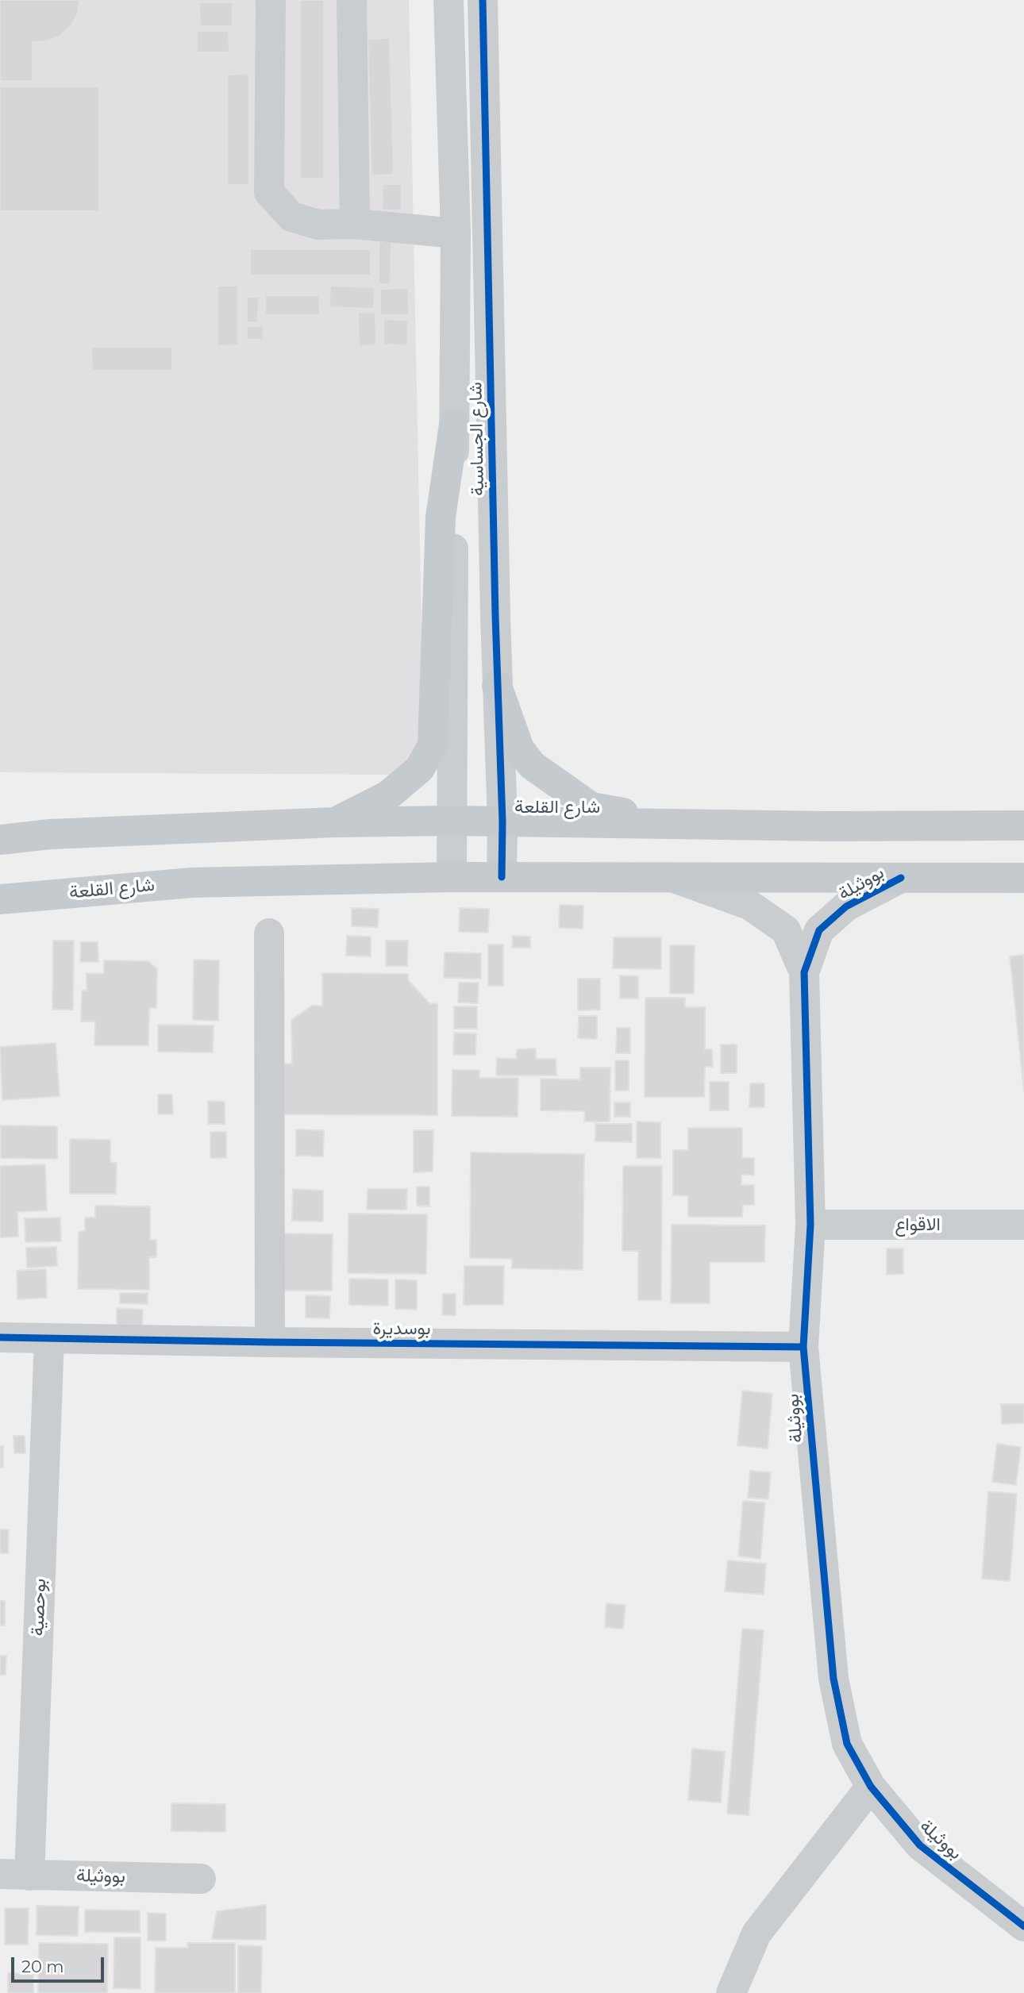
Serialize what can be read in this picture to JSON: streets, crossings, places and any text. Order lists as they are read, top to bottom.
{
  "streets": {
    "main road": ["شارع القلعة"],
    "street": [
      "شارع الجساسية",
      "بووثيلة",
      "الاقواع",
      "بوسديرة",
      "بوحصية"
    ]
  },
  "crossings": [
    ["شارع الجساسية", "شارع القلعة"],
    ["شارع القلعة", "بووثيلة"],
    ["بووثيلة", "الاقواع"],
    ["بووثيلة", "بوسديرة"],
    ["بووثيلة", "بوحصية"],
    ["بوسديرة", "بوحصية"]
  ],
  "scale_bar": "20 m"
}
